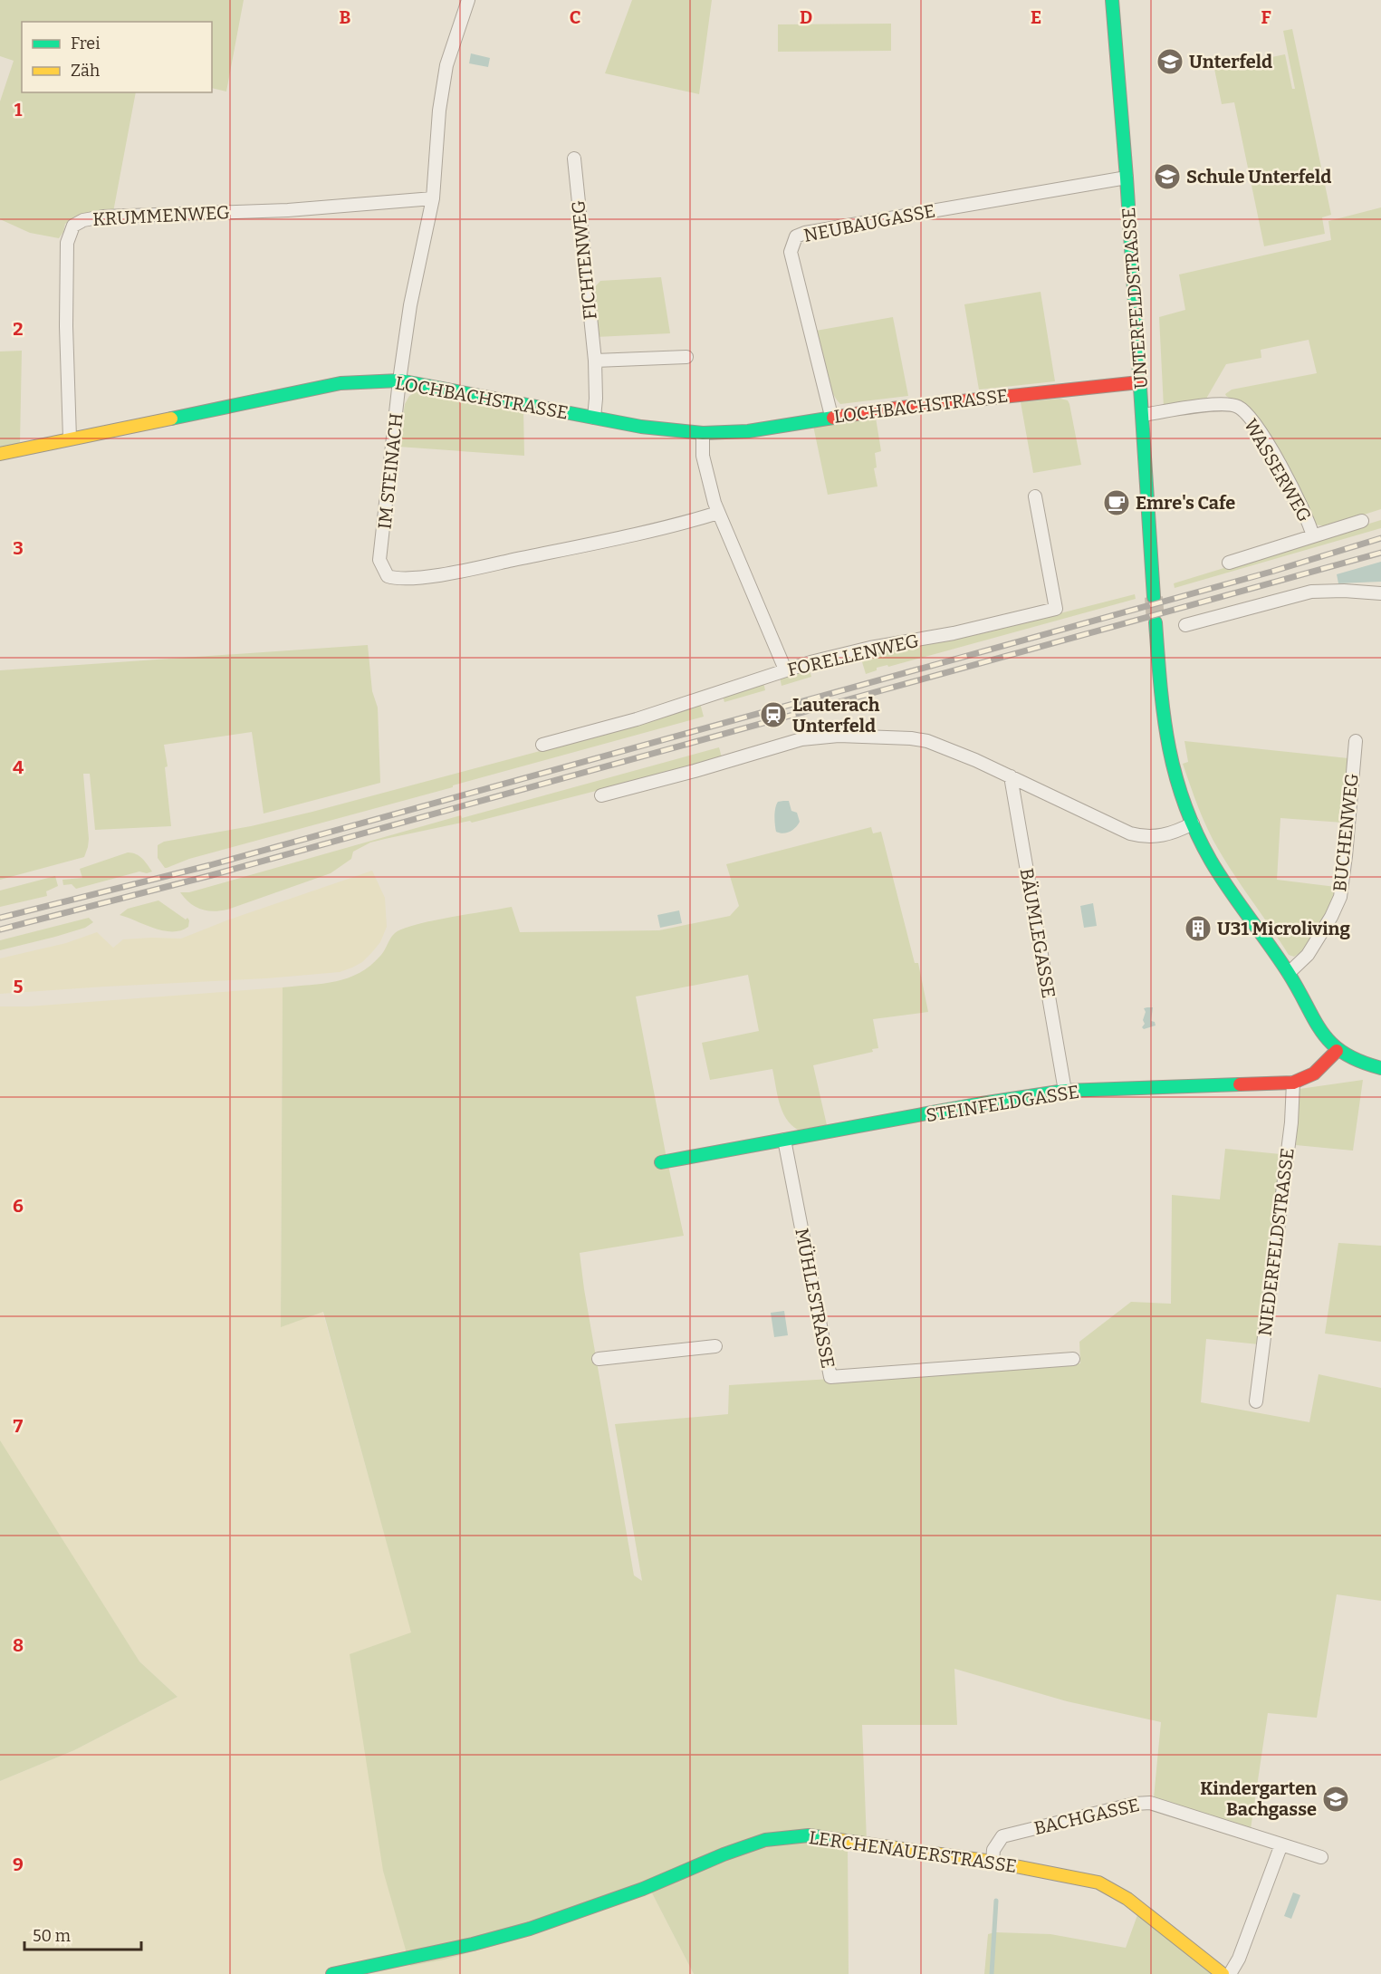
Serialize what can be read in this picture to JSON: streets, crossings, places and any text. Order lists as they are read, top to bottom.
{
  "streets": {
    "street": [
      "KRUMMENWEG",
      "NEUBAUGASSE",
      "FICHTENWEG",
      "UNTERFELDSTRASSE",
      "LOCHBACHSTRASSE",
      "WASSERWEG",
      "IM STEINACH",
      "FORELLENWEG",
      "BUCHENWEG",
      "BÄUMLEGASSE",
      "STEINFELDGASSE",
      "NIEDERFELDSTRASSE",
      "MÜHLESTRASSE",
      "BACHGASSE",
      "LERCHENAUERSTRASSE"
    ]
  },
  "crossings": [
    ["KRUMMENWEG", "LOCHBACHSTRASSE"],
    ["KRUMMENWEG", "IM STEINACH"],
    ["NEUBAUGASSE", "UNTERFELDSTRASSE"],
    ["NEUBAUGASSE", "LOCHBACHSTRASSE"],
    ["FICHTENWEG", "LOCHBACHSTRASSE"],
    ["UNTERFELDSTRASSE", "LOCHBACHSTRASSE"],
    ["UNTERFELDSTRASSE", "WASSERWEG"],
    ["LOCHBACHSTRASSE", "IM STEINACH"],
    ["BÄUMLEGASSE", "STEINFELDGASSE"],
    ["STEINFELDGASSE", "NIEDERFELDSTRASSE"],
    ["STEINFELDGASSE", "MÜHLESTRASSE"],
    ["BACHGASSE", "LERCHENAUERSTRASSE"]
  ],
  "places": {
    "school or university": ["Unterfeld", "Schule Unterfeld", "Kindergarten Bachgasse"],
    "cafe": ["Emre's Cafe"],
    "station": ["Lauterach Unterfeld"],
    "building": ["U31 Microliving"]
  },
  "legend": ["Frei", "Zäh"],
  "scale_bar": "50 m",
  "grid": {
    "columns": [
      "B",
      "C",
      "D",
      "E",
      "F"
    ],
    "rows": [
      "1",
      "2",
      "3",
      "4",
      "5",
      "6",
      "7",
      "8",
      "9"
    ]
  }
}
